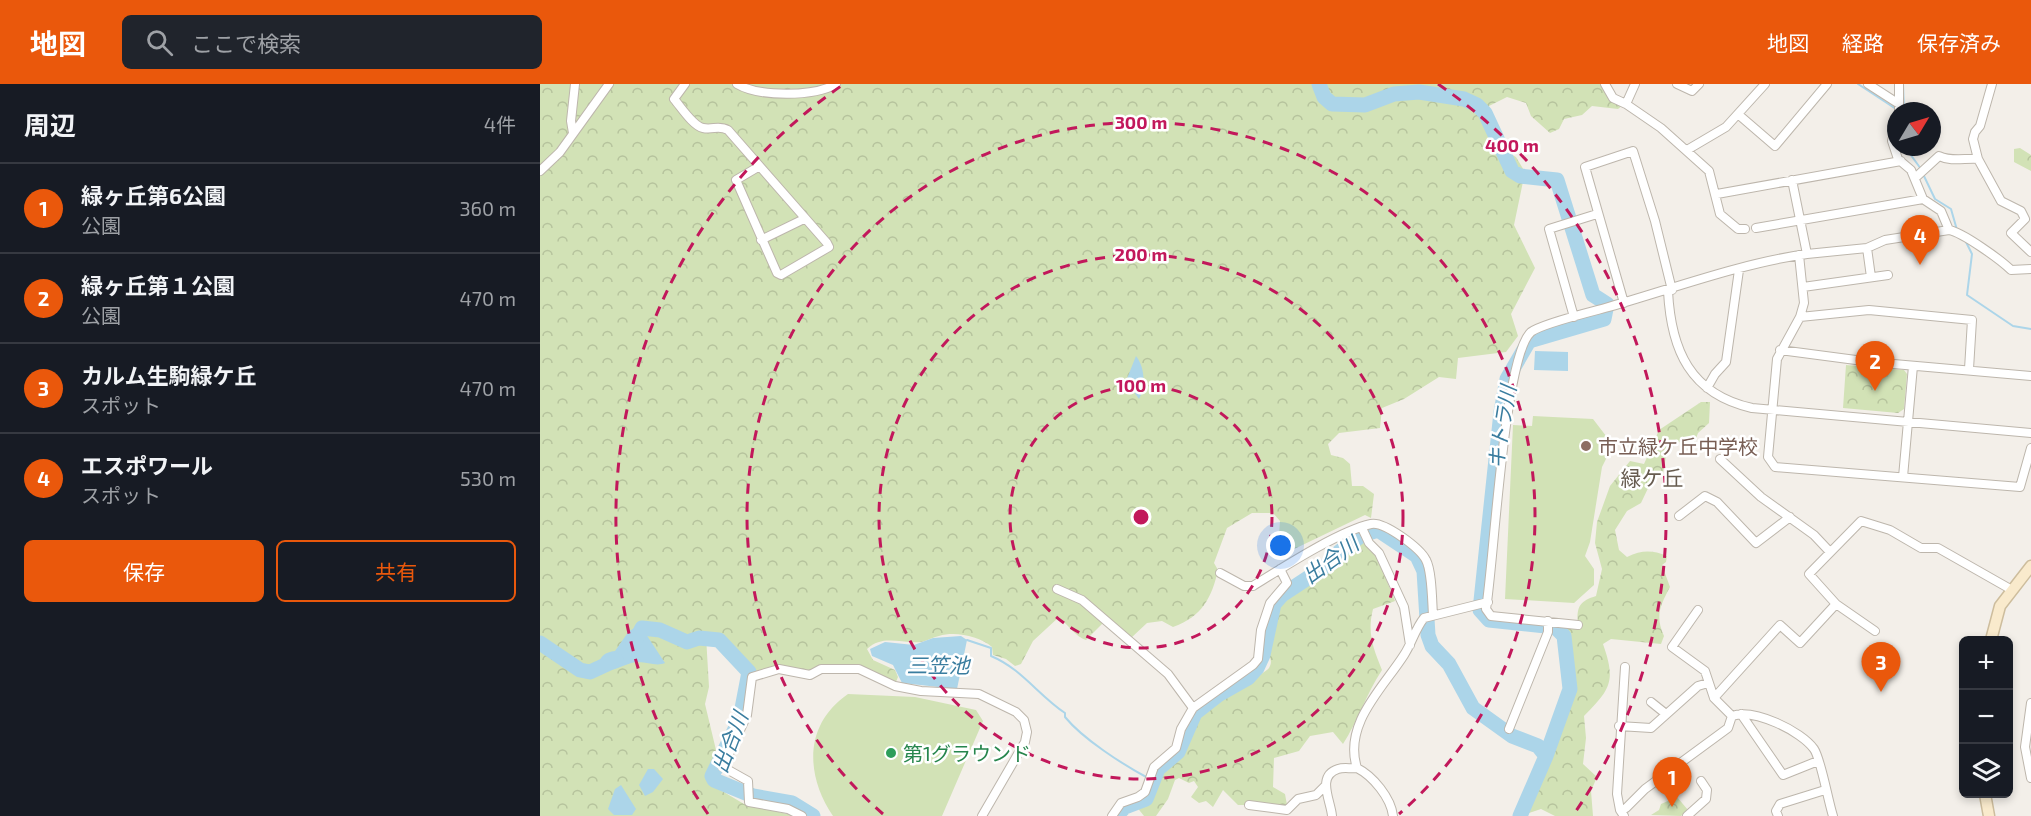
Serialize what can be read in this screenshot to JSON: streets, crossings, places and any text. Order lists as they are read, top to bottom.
{
  "districts": ["緑ケ丘"],
  "water": ["キトラ川", "出合川", "三笠池"],
  "places": ["市立緑ケ丘中学校", "第1グラウンド"],
  "north": "top right",
  "page": {
    "header": "地図",
    "search": "ここで検索",
    "nav": ["地図", "経路", "保存済み"],
    "heading": ["周辺", "4件"],
    "list": [
      {
        "mark": "1",
        "name": "緑ヶ丘第6公園",
        "note": "公園",
        "value": "360 m"
      },
      {
        "mark": "2",
        "name": "緑ヶ丘第１公園",
        "note": "公園",
        "value": "470 m"
      },
      {
        "mark": "3",
        "name": "カルム生駒緑ケ丘",
        "note": "スポット",
        "value": "470 m"
      },
      {
        "mark": "4",
        "name": "エスポワール",
        "note": "スポット",
        "value": "530 m"
      }
    ],
    "pins": [
      "4",
      "2",
      "3",
      "1"
    ],
    "buttons": ["保存", "共有"],
    "map_buttons": ["+", "−"]
  },
  "rings": [
    "300 m",
    "400 m",
    "200 m",
    "100 m"
  ]
}
